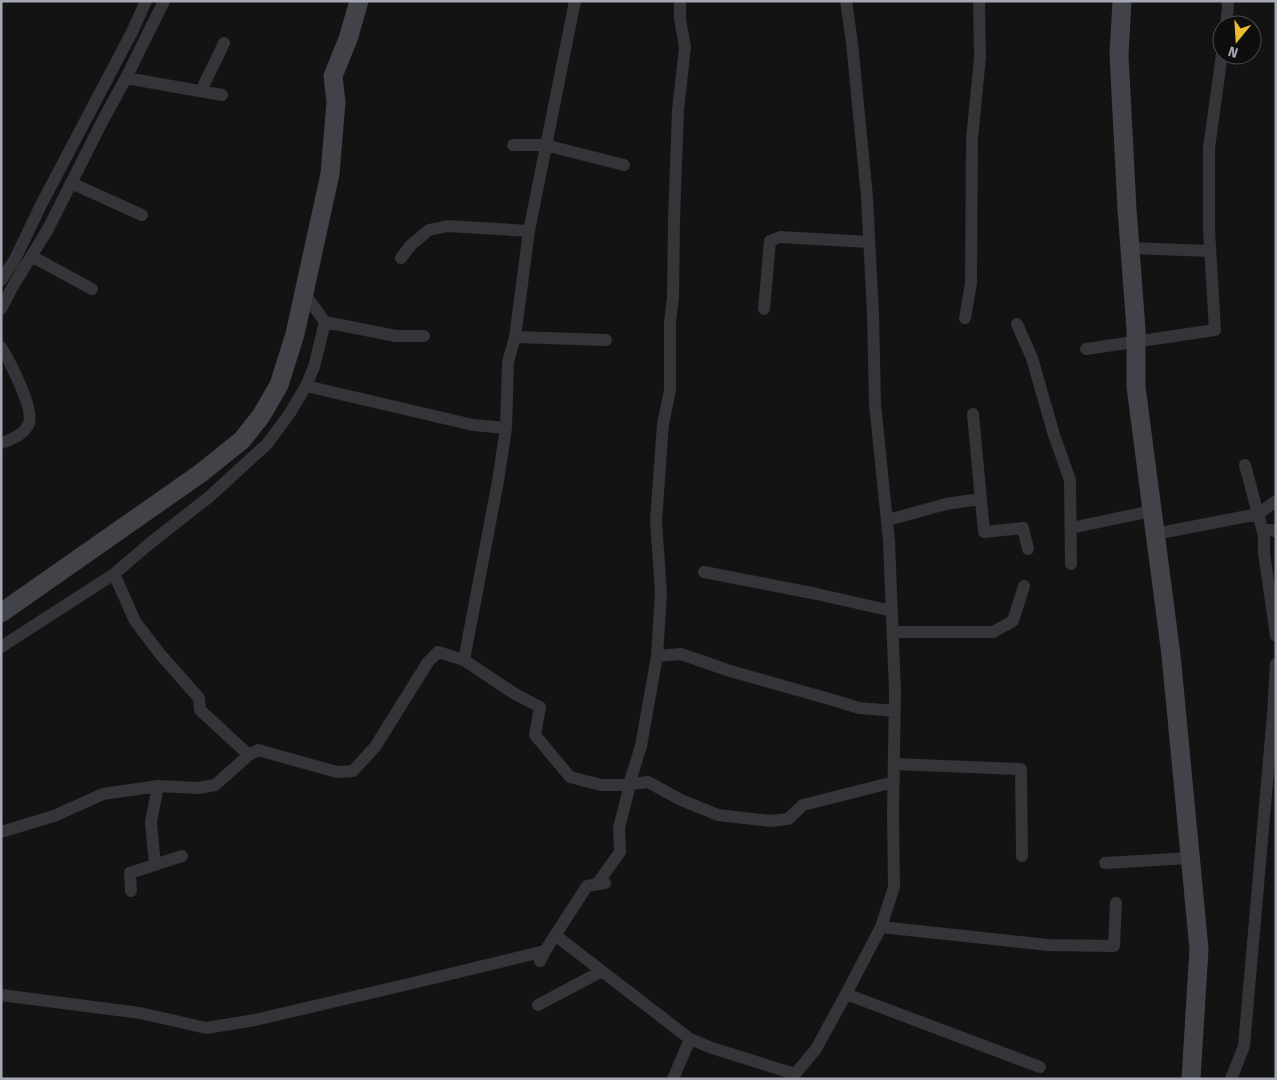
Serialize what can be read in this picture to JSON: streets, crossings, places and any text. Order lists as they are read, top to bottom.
{
  "north": "bottom"
}
